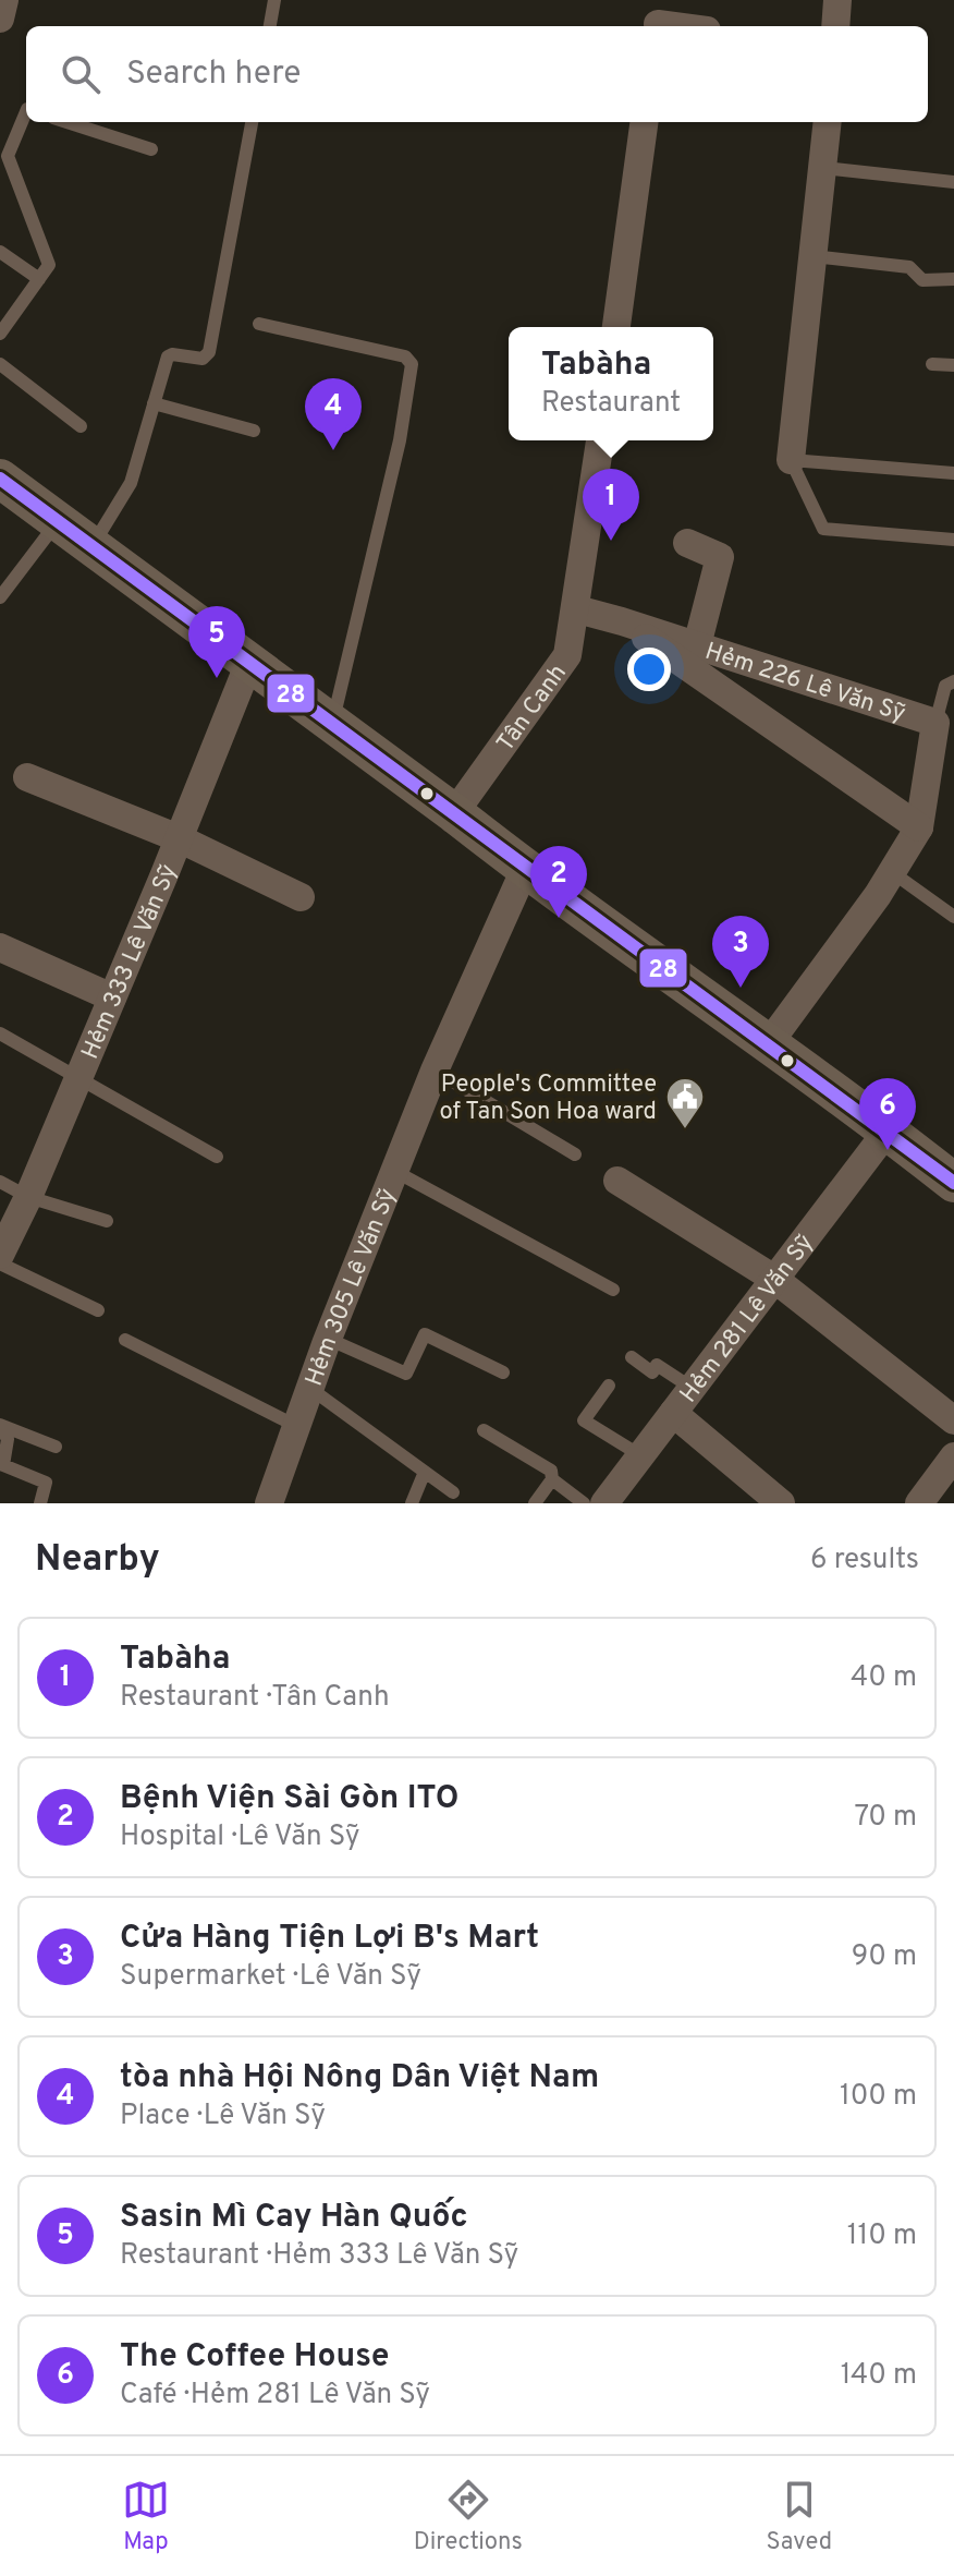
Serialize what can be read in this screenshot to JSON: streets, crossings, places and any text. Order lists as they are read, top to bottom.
{
  "streets": {
    "street": [
      "Hẻm 226 Lê Văn Sỹ",
      "Tân Canh",
      "Hẻm 333 Lê Văn Sỹ",
      "Hẻm 305 Lê Văn Sỹ",
      "Hẻm 281 Lê Văn Sỹ"
    ]
  },
  "places": {
    "public building": ["People's Committee of Tan Son Hoa ward"]
  },
  "lines": ["transit line 28"],
  "page": {
    "search": "Search here",
    "popup": ["Tabàha", "Restaurant"],
    "pins": [
      "4",
      "1",
      "5",
      "2",
      "3",
      "6"
    ],
    "heading": ["Nearby", "6 results"],
    "list": [
      {
        "mark": "1",
        "name": "Tabàha",
        "note": "Restaurant · Tân Canh",
        "value": "40 m"
      },
      {
        "mark": "2",
        "name": "Bệnh Viện Sài Gòn ITO",
        "note": "Hospital · Lê Văn Sỹ",
        "value": "70 m"
      },
      {
        "mark": "3",
        "name": "Cửa Hàng Tiện Lợi B's Mart",
        "note": "Supermarket · Lê Văn Sỹ",
        "value": "90 m"
      },
      {
        "mark": "4",
        "name": "tòa nhà Hội Nông Dân Việt Nam",
        "note": "Place · Lê Văn Sỹ",
        "value": "100 m"
      },
      {
        "mark": "5",
        "name": "Sasin Mì Cay Hàn Quốc",
        "note": "Restaurant · Hẻm 333 Lê Văn Sỹ",
        "value": "110 m"
      },
      {
        "mark": "6",
        "name": "The Coffee House",
        "note": "Café · Hẻm 281 Lê Văn Sỹ",
        "value": "140 m"
      }
    ],
    "nav": ["Map", "Directions", "Saved"]
  }
}
